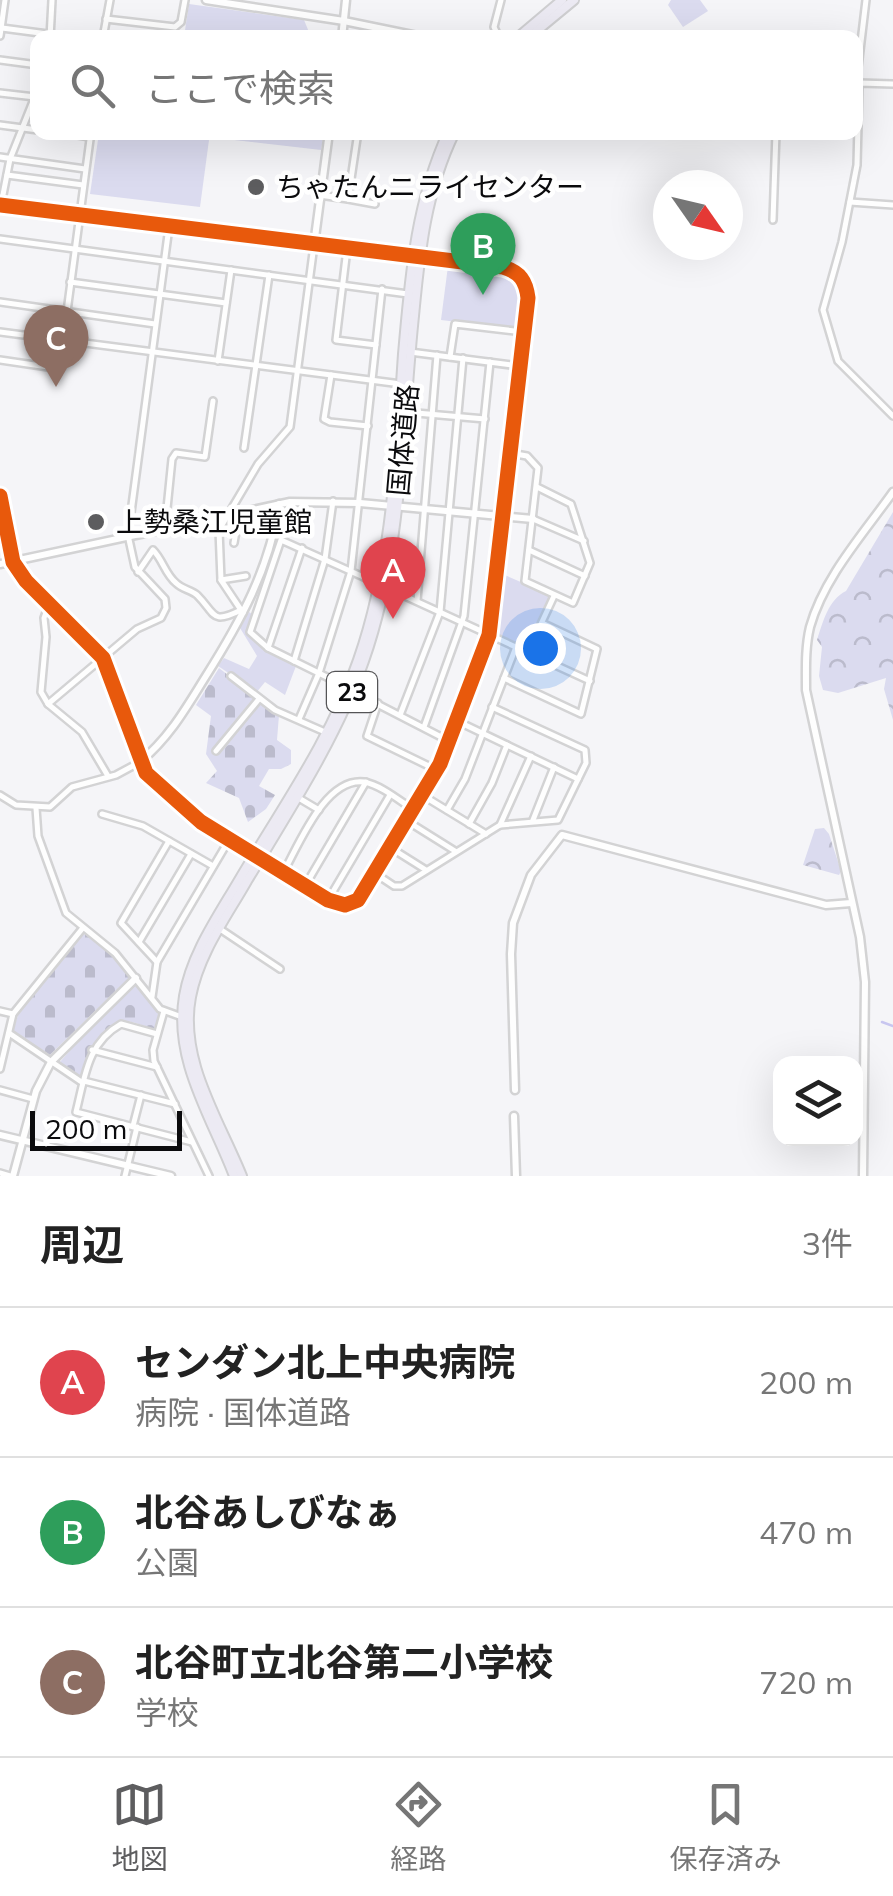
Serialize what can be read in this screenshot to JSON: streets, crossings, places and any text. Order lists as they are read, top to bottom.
{
  "streets": {
    "main road": ["国体道路", "23"]
  },
  "places": ["ちゃたんニライセンター", "上勢桑江児童館"],
  "scale_bar": "200 m",
  "north": "bottom right",
  "page": {
    "search": "ここで検索",
    "pins": ["B", "C", "A"],
    "scale": "200 m",
    "heading": ["周辺", "3件"],
    "list": [
      {
        "mark": "A",
        "name": "センダン北上中央病院",
        "note": "病院 · 国体道路",
        "value": "200 m"
      },
      {
        "mark": "B",
        "name": "北谷あしびなぁ",
        "note": "公園",
        "value": "470 m"
      },
      {
        "mark": "C",
        "name": "北谷町立北谷第二小学校",
        "note": "学校",
        "value": "720 m"
      }
    ],
    "nav": ["地図", "経路", "保存済み"]
  }
}
